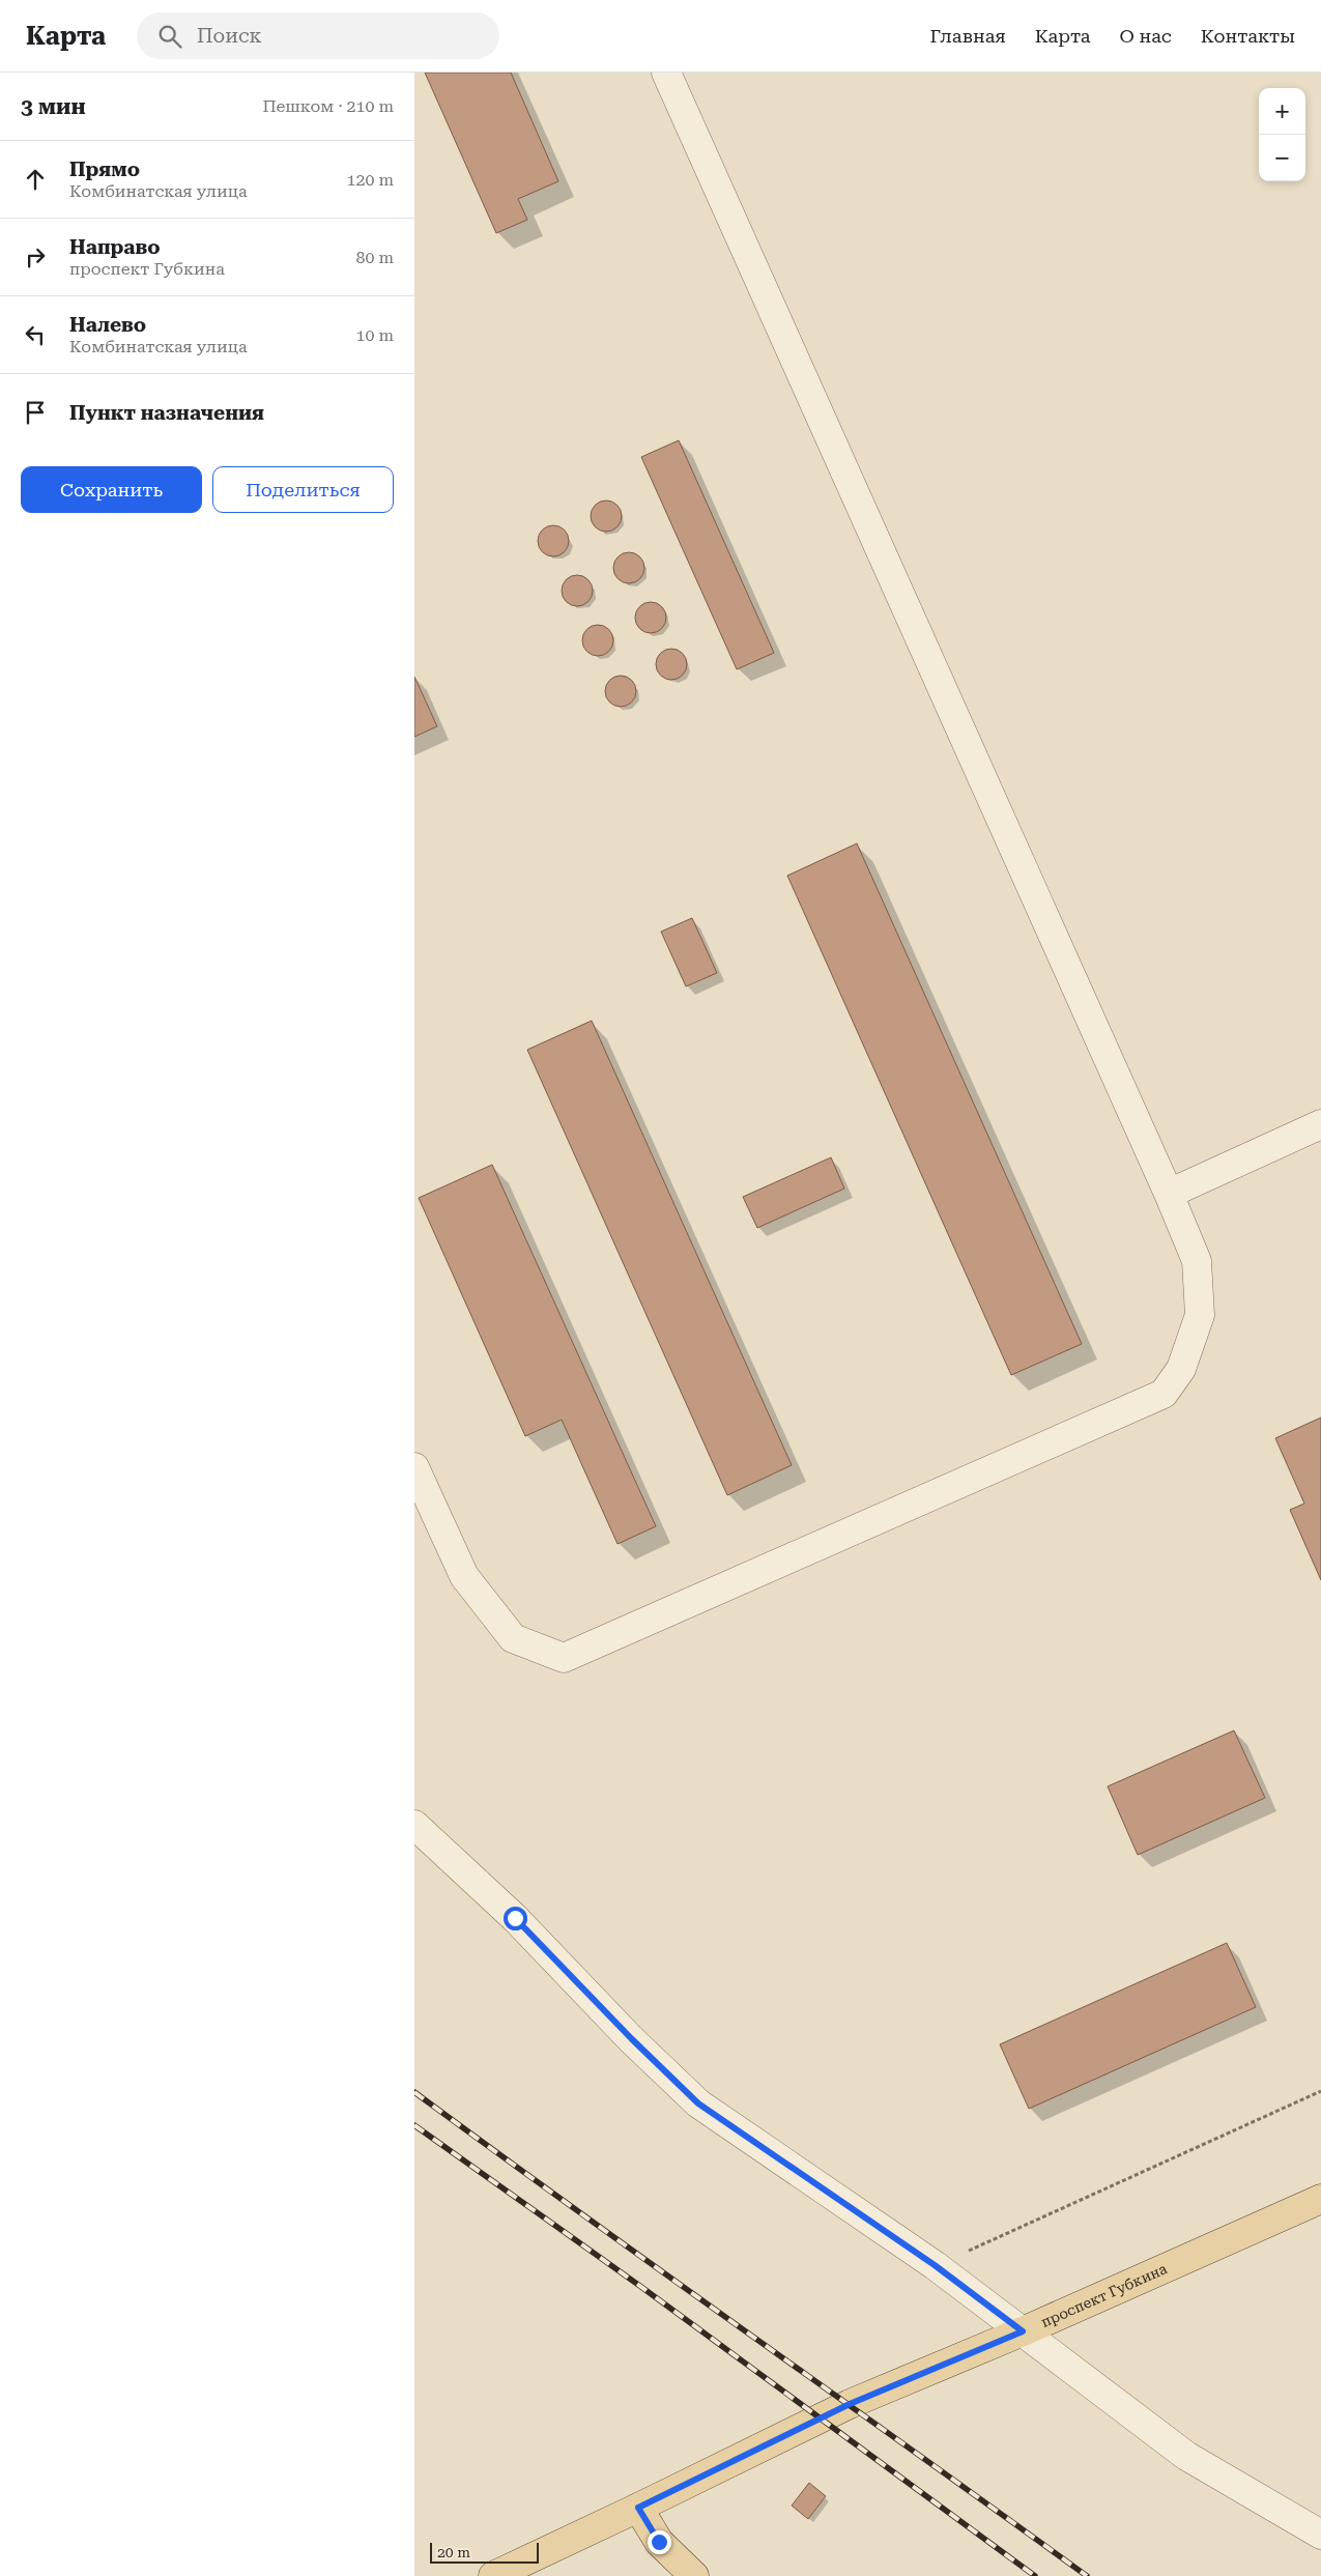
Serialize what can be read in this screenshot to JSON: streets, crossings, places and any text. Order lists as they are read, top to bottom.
{
  "streets": {
    "main road": ["проспект Губкина"]
  },
  "scale_bar": "20 m",
  "page": {
    "header": "Карта",
    "search": "Поиск",
    "nav": [
      "Главная",
      "Карта",
      "О нас",
      "Контакты"
    ],
    "heading": ["3 мин", "Пешком · 210 m"],
    "map_buttons": ["+", "−"],
    "list": [
      ["Прямо", "Комбинатская улица", "120 m"],
      ["Направо", "проспект Губкина", "80 m"],
      ["Налево", "Комбинатская улица", "10 m"],
      "Пункт назначения"
    ],
    "buttons": ["Сохранить", "Поделиться"],
    "scale": "20 m"
  }
}
